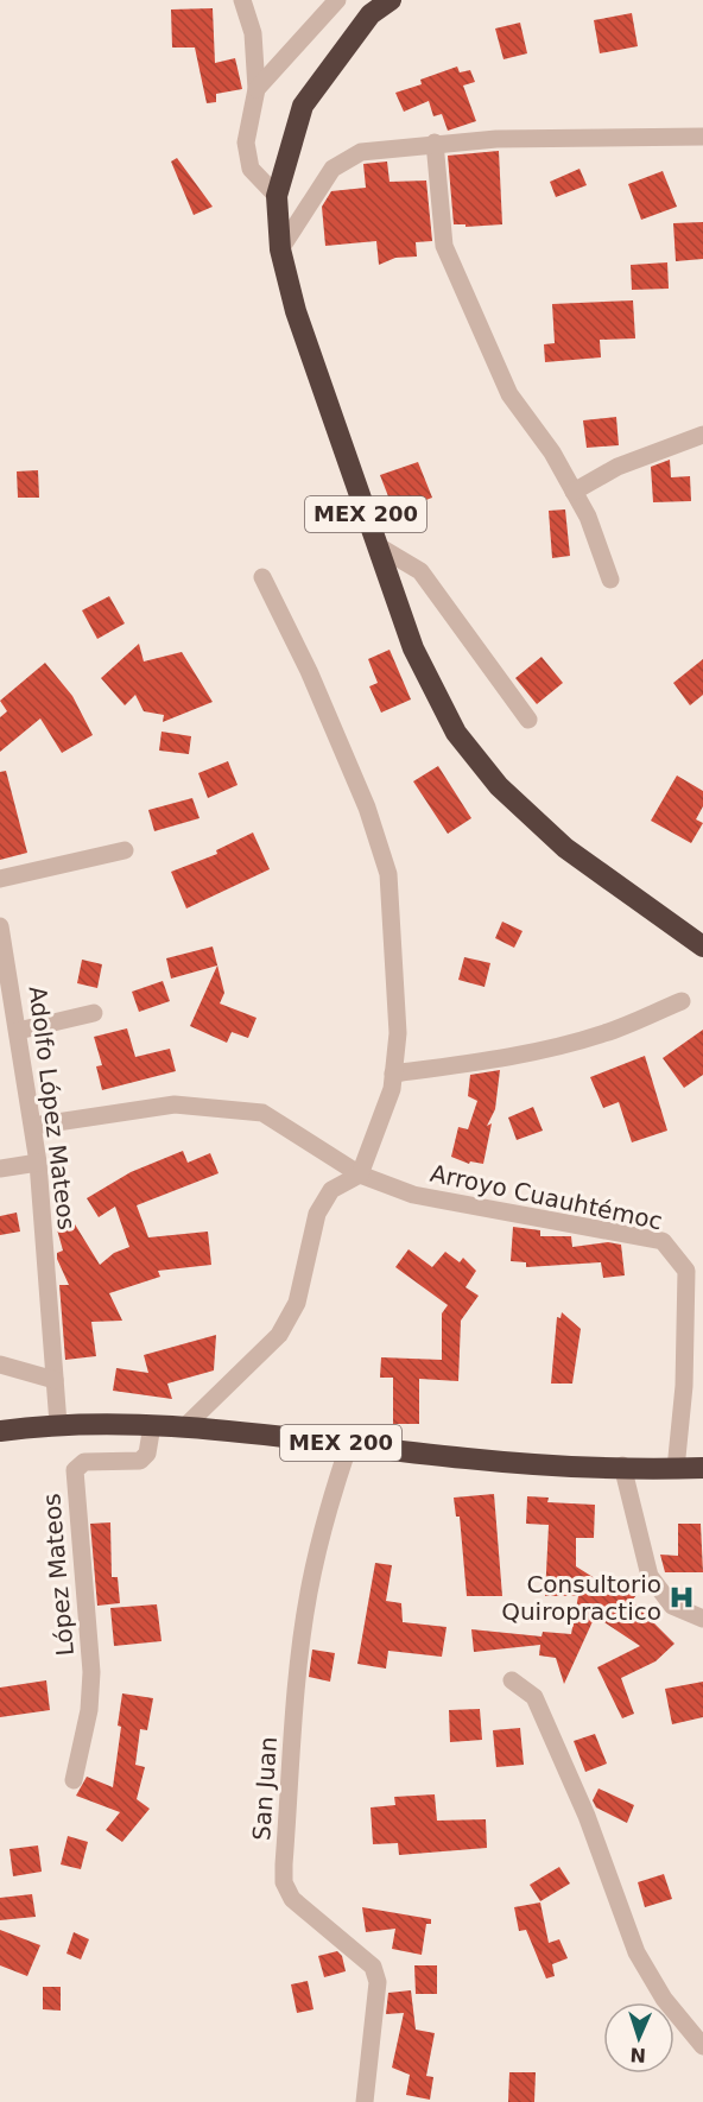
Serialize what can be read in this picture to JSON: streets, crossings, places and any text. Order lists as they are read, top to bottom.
{
  "streets": {
    "highway": ["MEX 200"],
    "street": [
      "Adolfo López Mateos",
      "Arroyo Cuauhtémoc",
      "López Mateos",
      "San Juan"
    ]
  },
  "crossings": [
    ["MEX 200", "Adolfo López Mateos"],
    ["MEX 200", "Arroyo Cuauhtémoc"],
    ["MEX 200", "López Mateos"],
    ["MEX 200", "San Juan"],
    ["Adolfo López Mateos", "Arroyo Cuauhtémoc"]
  ],
  "places": {
    "hospital": ["Consultorio Quiropractico"]
  },
  "north": "bottom"
}
